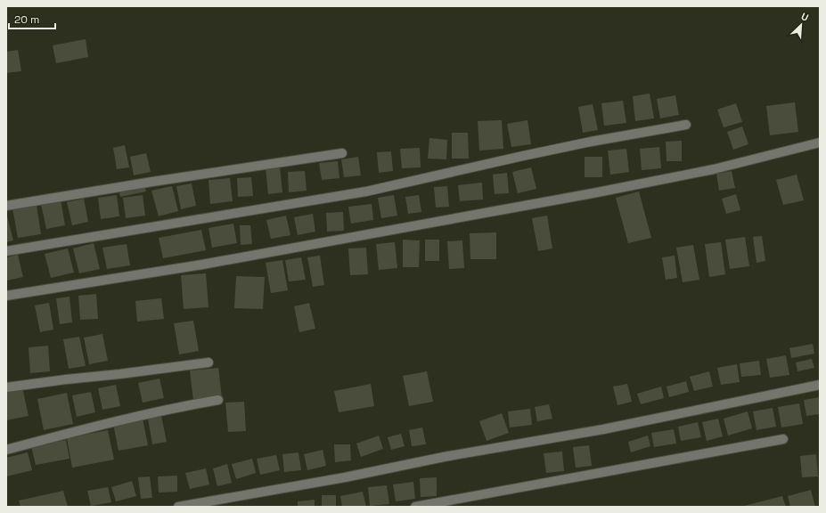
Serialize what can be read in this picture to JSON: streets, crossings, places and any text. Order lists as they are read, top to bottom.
{
  "scale_bar": "20 m",
  "north": "top right"
}
